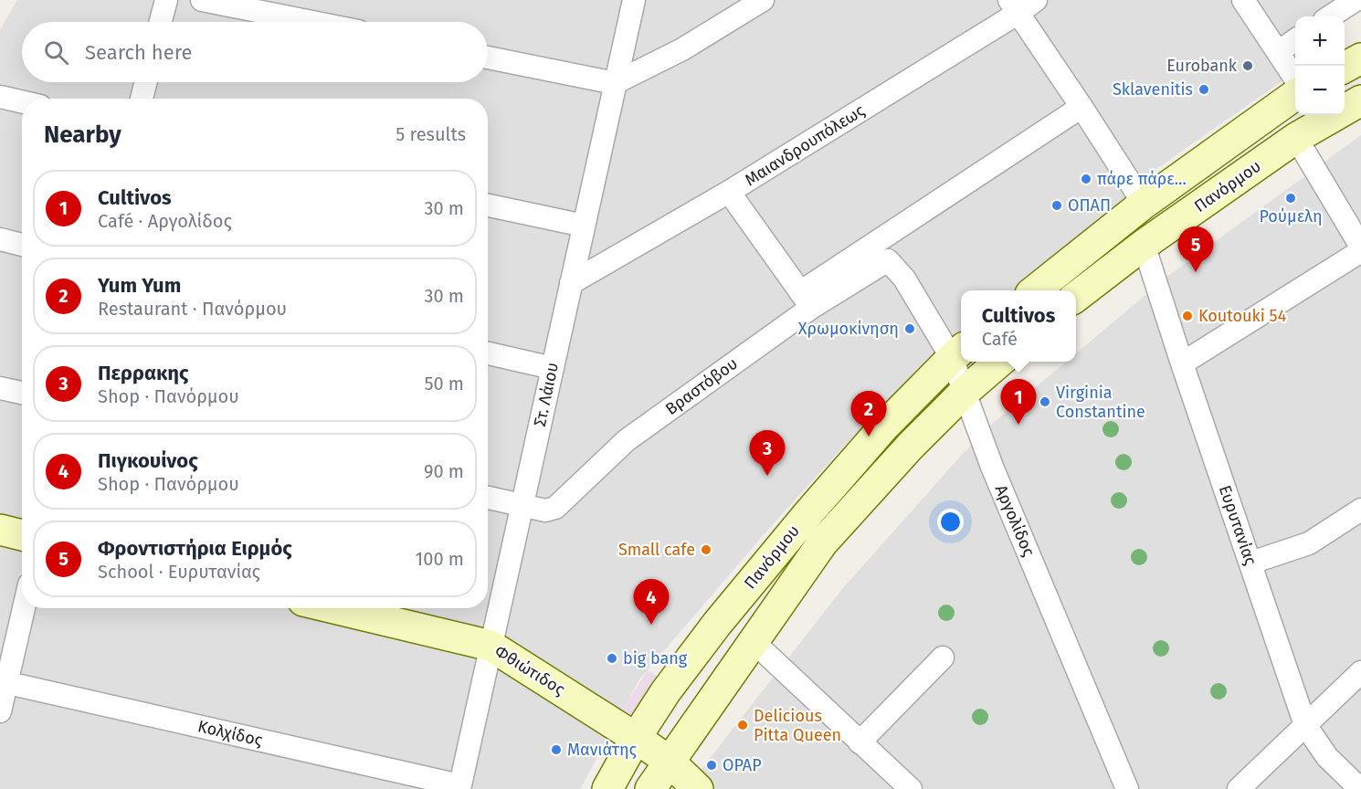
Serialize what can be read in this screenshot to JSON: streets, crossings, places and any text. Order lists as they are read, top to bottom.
{
  "streets": {
    "street": [
      "Μαιανδρουπόλεως",
      "Πανόρμου",
      "Βραστόβου",
      "Στ. Λάιου",
      "Αργολίδος",
      "Ευρυτανίας",
      "Φθιώτιδος",
      "Κολχίδος"
    ]
  },
  "crossings": [
    ["Μαιανδρουπόλεως", "Στ. Λάιου"],
    ["Πανόρμου", "Αργολίδος"],
    ["Πανόρμου", "Ευρυτανίας"],
    ["Πανόρμου", "Φθιώτιδος"],
    ["Βραστόβου", "Στ. Λάιου"],
    ["Βραστόβου", "Αργολίδος"],
    ["Στ. Λάιου", "Φθιώτιδος"],
    ["Στ. Λάιου", "Κολχίδος"]
  ],
  "places": [
    "Eurobank",
    "Sklavenitis",
    "πάρε πάρε...",
    "Ρούμελη",
    "ΟΠΑΠ",
    "Koutouki 54",
    "Χρωμοκίνηση",
    "Virginia Constantine",
    "Small cafe",
    "big bang",
    "Delicious Pitta Queen",
    "Μανιάτης",
    "OPAP"
  ],
  "page": {
    "map_buttons": ["+", "−"],
    "search": "Search here",
    "heading": ["Nearby", "5 results"],
    "list": [
      {
        "mark": "1",
        "name": "Cultivos",
        "note": "Café · Αργολίδος",
        "value": "30 m"
      },
      {
        "mark": "2",
        "name": "Yum Yum",
        "note": "Restaurant · Πανόρμου",
        "value": "30 m"
      },
      {
        "mark": "3",
        "name": "Περρακης",
        "note": "Shop · Πανόρμου",
        "value": "50 m"
      },
      {
        "mark": "4",
        "name": "Πιγκουίνος",
        "note": "Shop · Πανόρμου",
        "value": "90 m"
      },
      {
        "mark": "5",
        "name": "Φροντιστήρια Ειρμός",
        "note": "School · Ευρυτανίας",
        "value": "100 m"
      }
    ],
    "pins": [
      "5",
      "1",
      "2",
      "3",
      "4"
    ],
    "popup": ["Cultivos", "Café"]
  }
}
